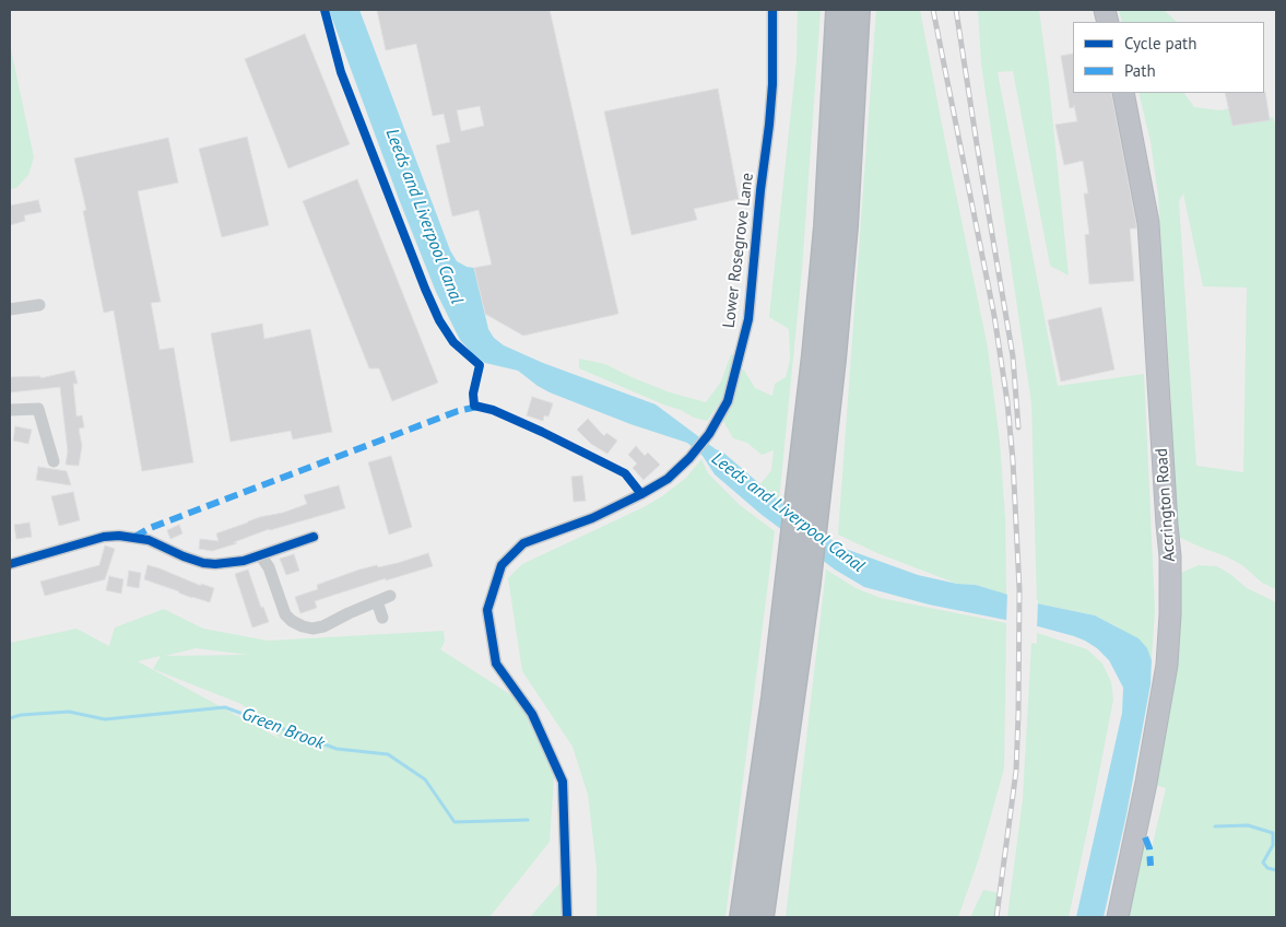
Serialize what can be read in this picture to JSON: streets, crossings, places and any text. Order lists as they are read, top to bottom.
{
  "streets": {
    "highway": ["Accrington Road"],
    "street": ["Lower Rosegrove Lane"]
  },
  "water": ["Leeds and Liverpool Canal", "Green Brook"],
  "legend": ["Cycle path", "Path"]
}
